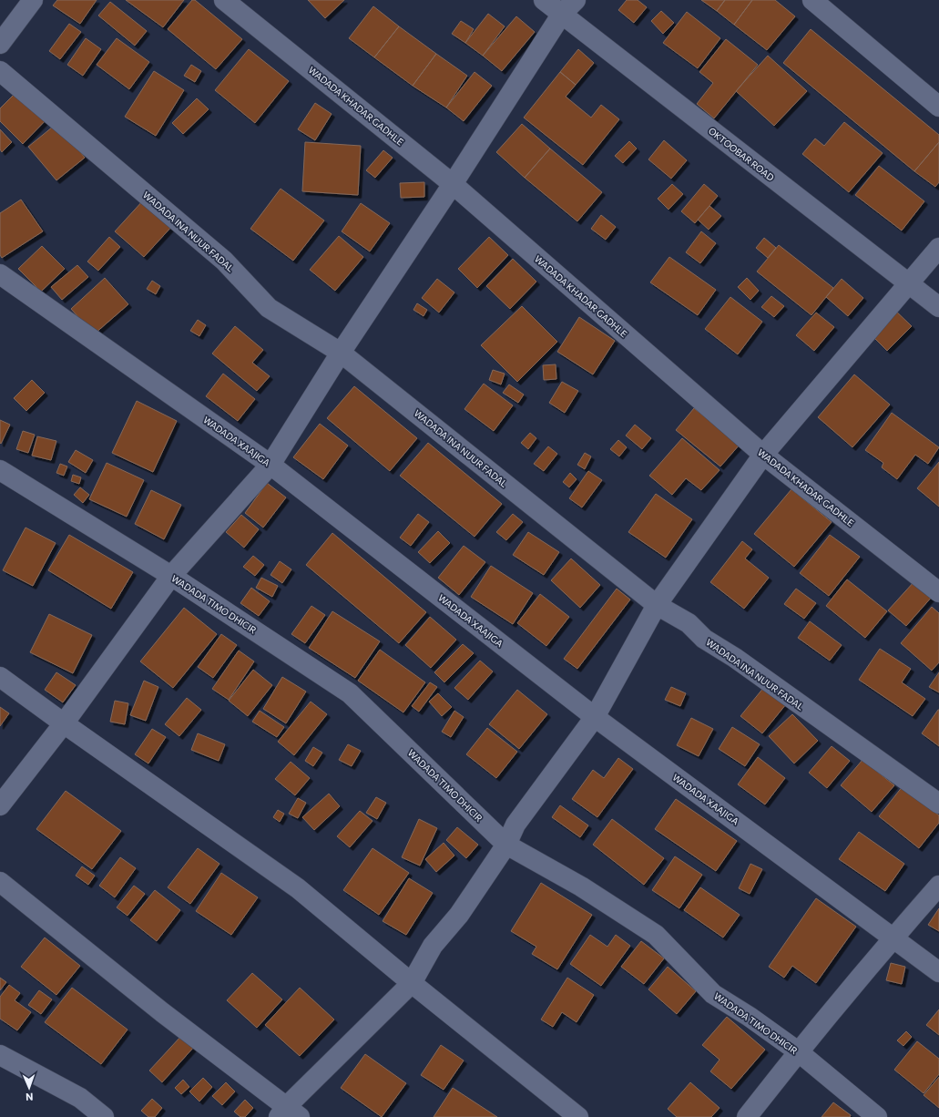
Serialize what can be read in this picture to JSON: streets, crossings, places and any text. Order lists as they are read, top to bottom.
{
  "streets": {
    "street": [
      "WADADA KHADAR GADHLE",
      "OKTOOBAR ROAD",
      "WADADA INA NUUR FADAL",
      "WADADA XAAJIGA",
      "WADADA TIMO DHICIR"
    ]
  },
  "north": "bottom"
}
